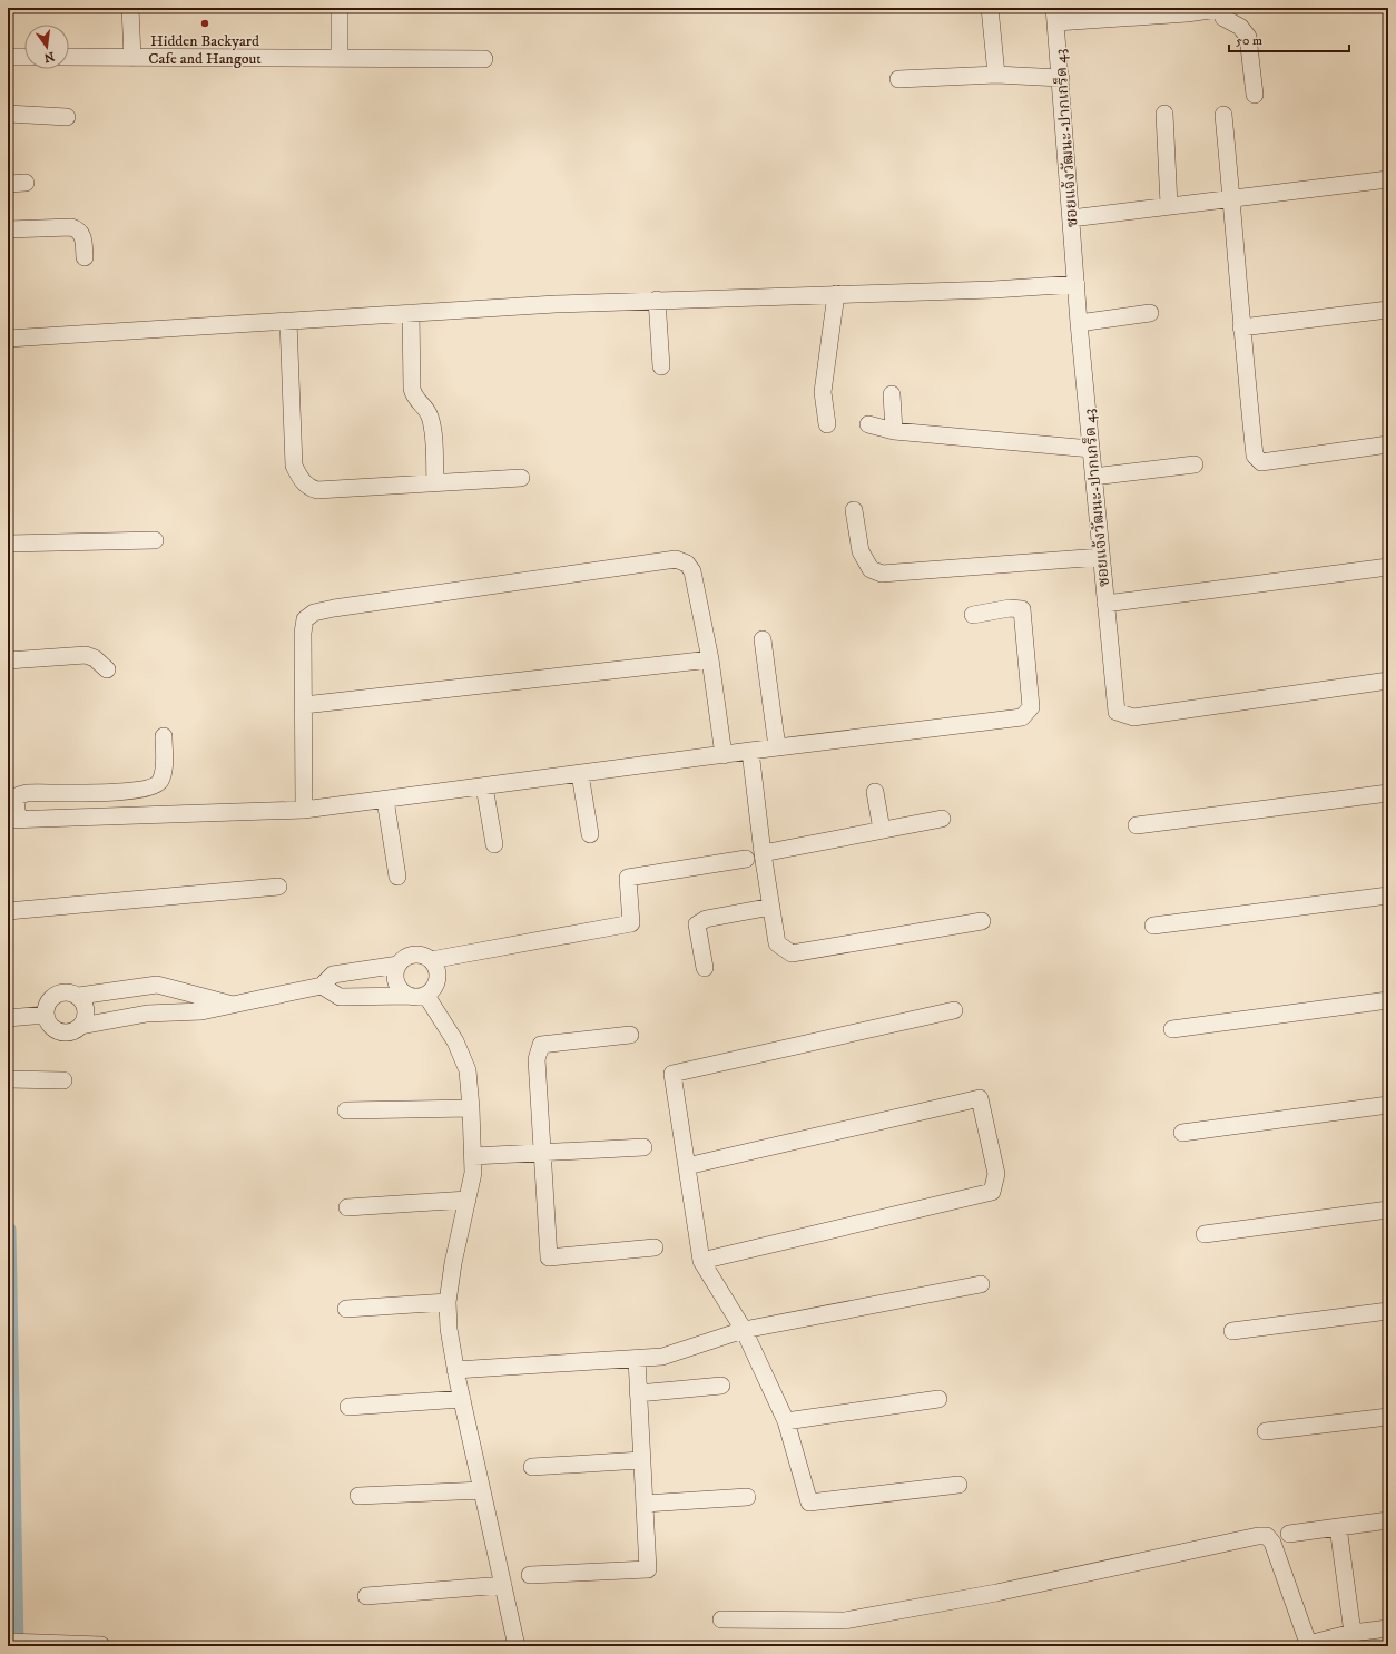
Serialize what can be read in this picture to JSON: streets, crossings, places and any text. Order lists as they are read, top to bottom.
{
  "streets": {
    "street": ["ซอยแจ้งวัฒนะ-ปากเกร็ด 43"]
  },
  "places": ["Hidden Backyard Cafe and Hangout"],
  "scale_bar": "50 m",
  "north": "bottom"
}
